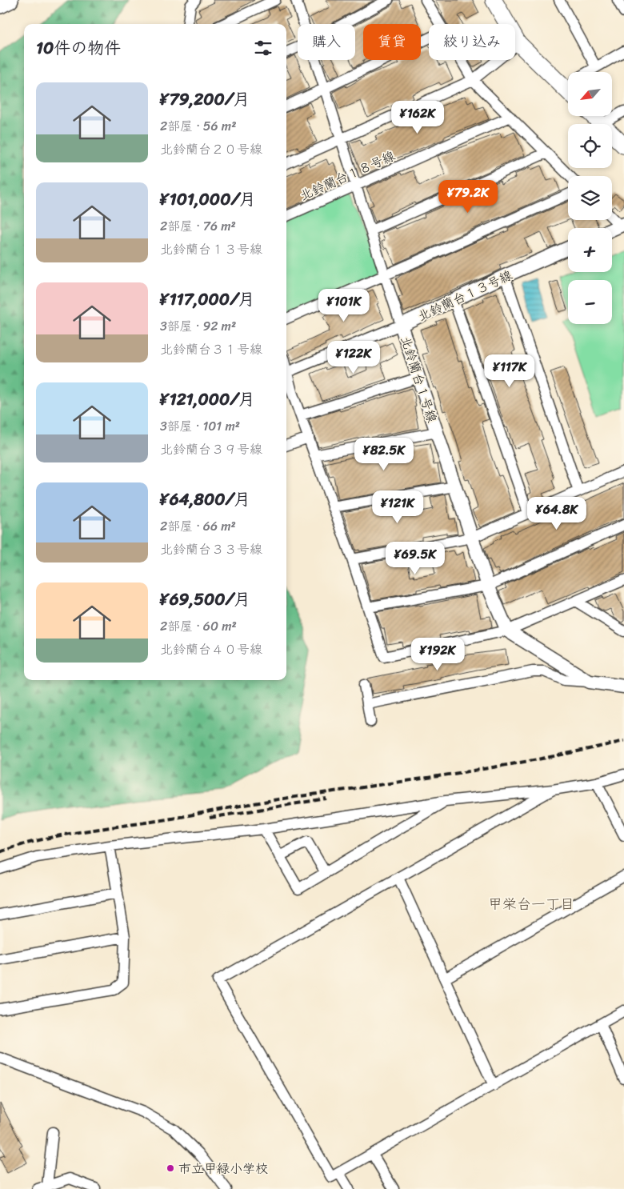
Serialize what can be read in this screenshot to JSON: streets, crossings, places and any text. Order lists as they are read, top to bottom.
{
  "streets": {
    "street": ["北鈴蘭台１８号線", "北鈴蘭台１３号線", "北鈴蘭台１号線"]
  },
  "crossings": [
    ["北鈴蘭台１８号線", "北鈴蘭台１号線"],
    ["北鈴蘭台１３号線", "北鈴蘭台１号線"]
  ],
  "districts": ["甲栄台一丁目"],
  "places": ["市立甲緑小学校"],
  "north": "bottom left",
  "page": {
    "chip": ["購入", "賃貸", "絞り込み"],
    "heading": "10件の物件",
    "map_buttons": ["+", "−"],
    "list": [
      {
        "name": "¥79,200/月",
        "note": "2部屋 · 56 m² · 北鈴蘭台２０号線"
      },
      {
        "name": "¥101,000/月",
        "note": "2部屋 · 76 m² · 北鈴蘭台１３号線"
      },
      {
        "name": "¥117,000/月",
        "note": "3部屋 · 92 m² · 北鈴蘭台３１号線"
      },
      {
        "name": "¥121,000/月",
        "note": "3部屋 · 101 m² · 北鈴蘭台３９号線"
      },
      {
        "name": "¥64,800/月",
        "note": "2部屋 · 66 m² · 北鈴蘭台３３号線"
      },
      {
        "name": "¥69,500/月",
        "note": "2部屋 · 60 m² · 北鈴蘭台４０号線"
      }
    ],
    "price": [
      "¥162K",
      "¥79.2K",
      "¥101K",
      "¥122K",
      "¥117K",
      "¥82.5K",
      "¥121K",
      "¥64.8K",
      "¥69.5K",
      "¥192K"
    ]
  }
}
